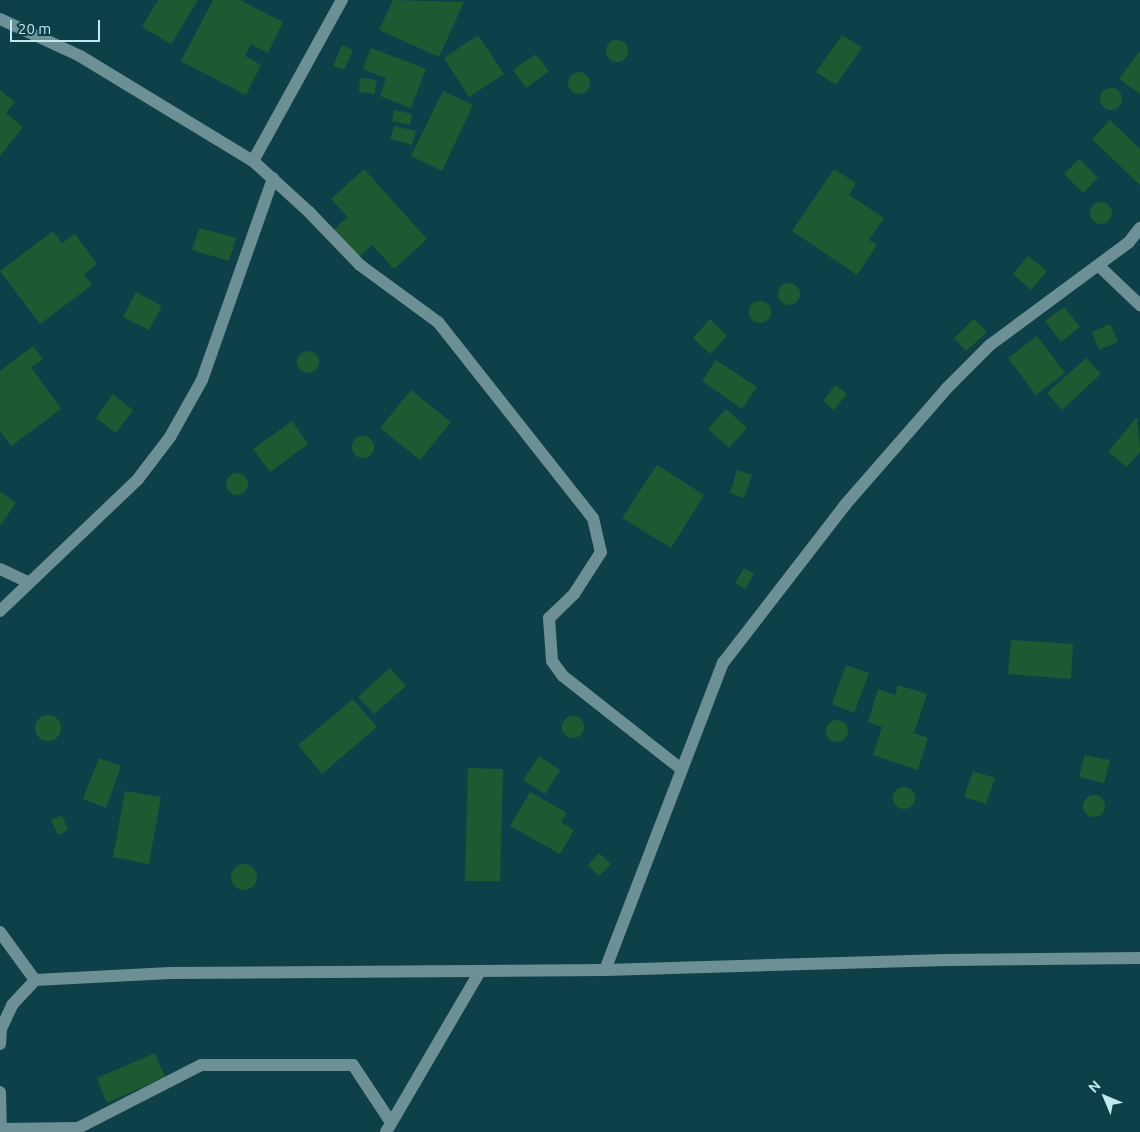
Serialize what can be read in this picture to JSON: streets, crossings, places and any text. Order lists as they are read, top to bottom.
{
  "scale_bar": "20 m",
  "north": "top left"
}
